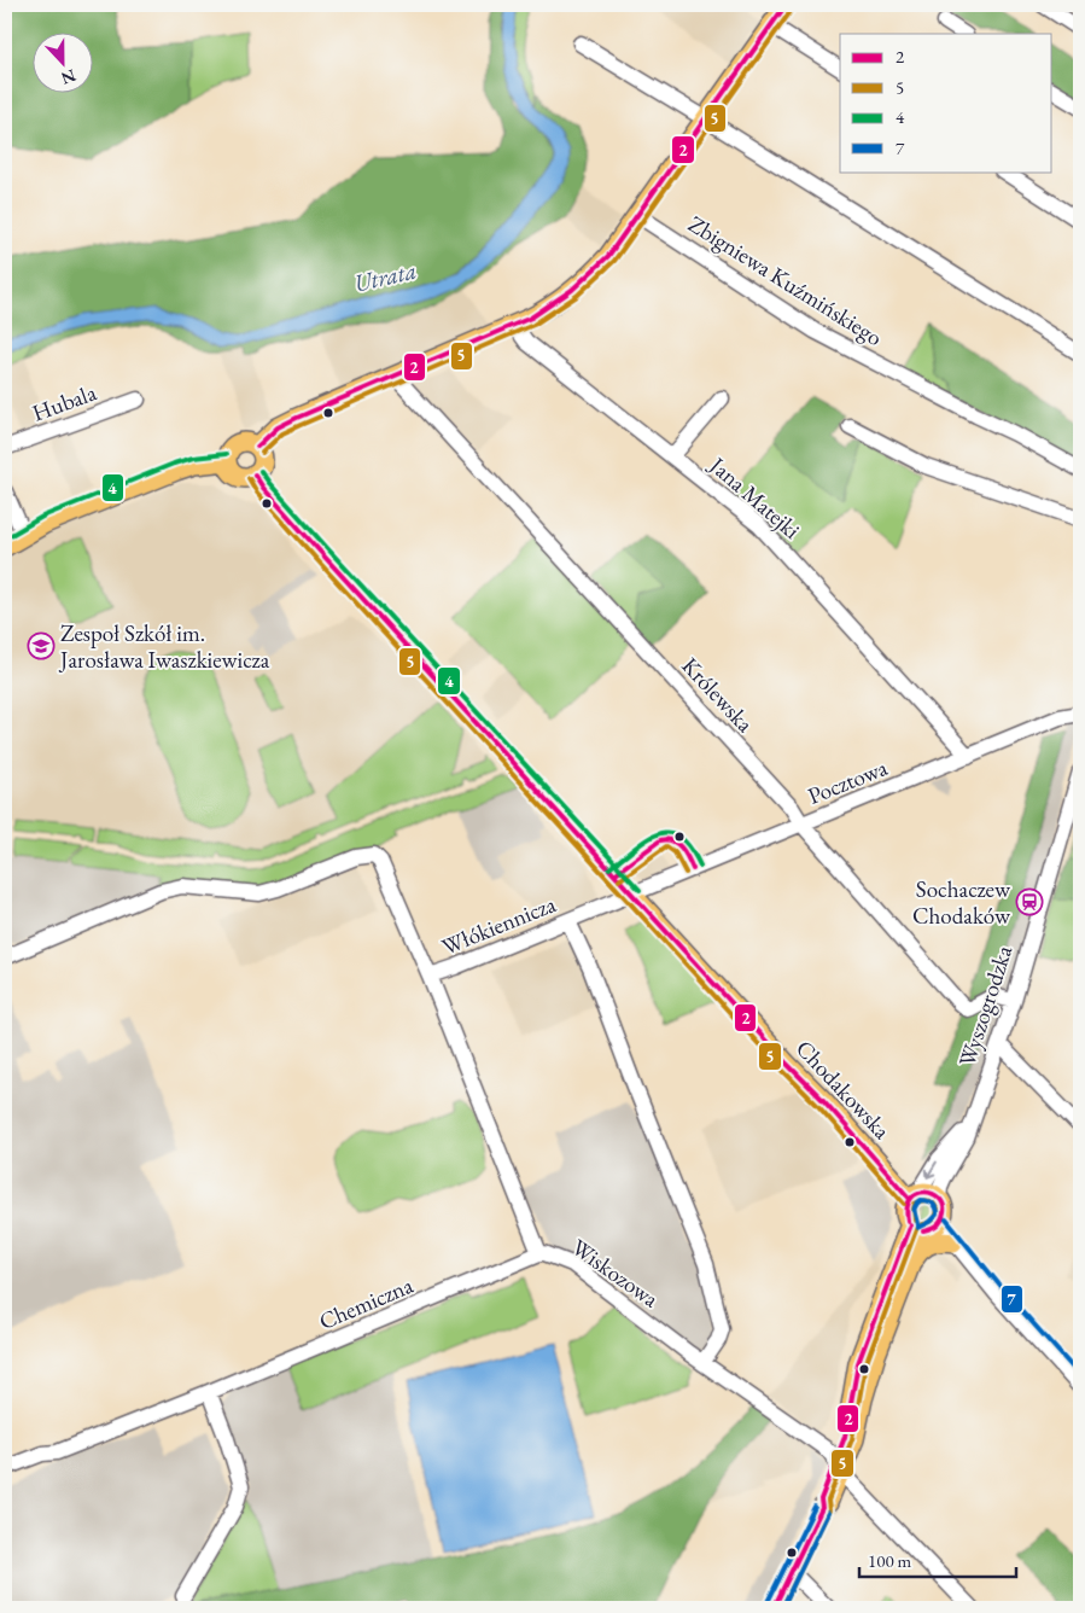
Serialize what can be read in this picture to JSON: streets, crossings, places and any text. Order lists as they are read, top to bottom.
{
  "streets": {
    "main road": ["Chodakowska"],
    "street": [
      "Zbigniewa Kuźmińskiego",
      "Hubala",
      "Jana Matejki",
      "Królewska",
      "Pocztowa",
      "Włókiennicza",
      "Wyszogrodzka",
      "Wiskozowa",
      "Chemiczna"
    ]
  },
  "crossings": [
    ["Jana Matejki", "Pocztowa"],
    ["Królewska", "Pocztowa"],
    ["Królewska", "Wyszogrodzka"],
    ["Pocztowa", "Włókiennicza"],
    ["Pocztowa", "Chodakowska"],
    ["Włókiennicza", "Chodakowska"],
    ["Włókiennicza", "Wiskozowa"],
    ["Wyszogrodzka", "Chodakowska"],
    ["Wiskozowa", "Chemiczna"]
  ],
  "water": ["Utrata"],
  "places": {
    "school or university": ["Zespoł Szkół im. Jarosława Iwaszkiewicza"],
    "station": ["Sochaczew Chodaków"]
  },
  "lines": [
    "transit line 2",
    "transit line 5",
    "transit line 4",
    "transit line 7"
  ],
  "legend": [
    "2",
    "5",
    "4",
    "7"
  ],
  "scale_bar": "100 m",
  "north": "bottom"
}
